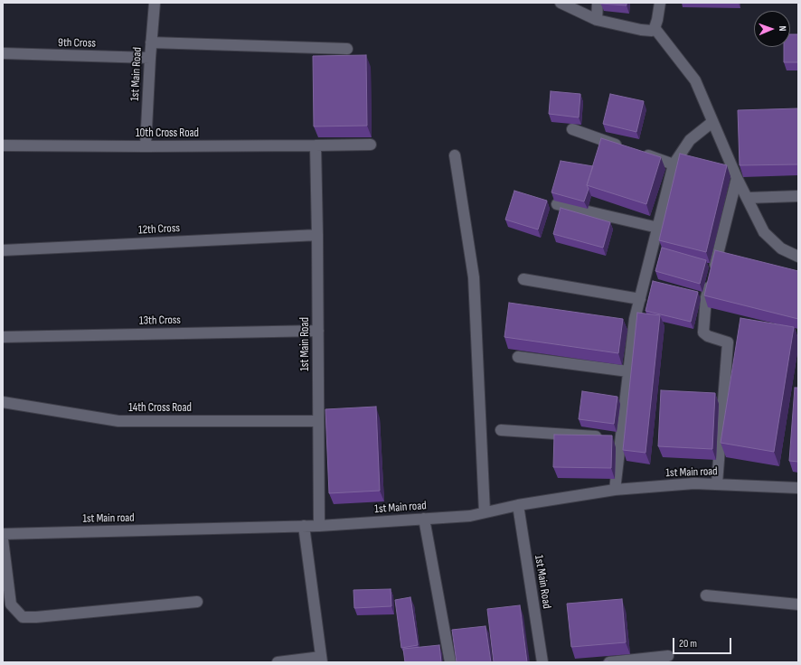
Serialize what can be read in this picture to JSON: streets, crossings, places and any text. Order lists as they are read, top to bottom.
{
  "streets": {
    "street": [
      "9th Cross",
      "1st Main Road",
      "10th Cross Road",
      "12th Cross",
      "13th Cross",
      "14th Cross Road",
      "1st Main road"
    ]
  },
  "crossings": [
    ["9th Cross", "1st Main Road"],
    ["1st Main Road", "10th Cross Road"],
    ["1st Main Road", "12th Cross"],
    ["1st Main Road", "13th Cross"],
    ["1st Main Road", "14th Cross Road"],
    ["1st Main Road", "1st Main road"]
  ],
  "scale_bar": "20 m",
  "north": "right"
}
